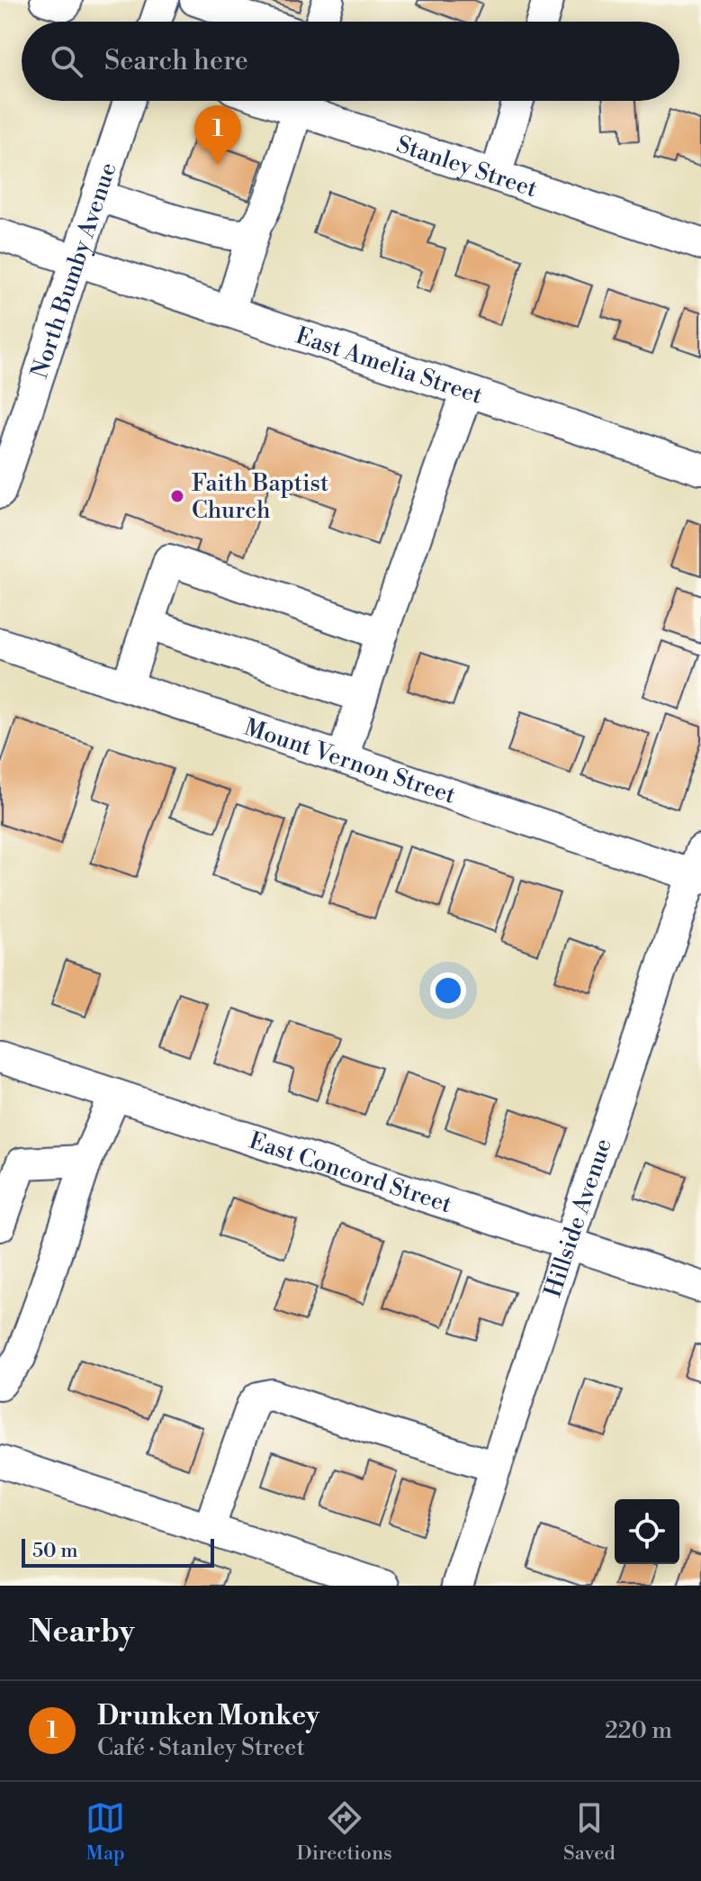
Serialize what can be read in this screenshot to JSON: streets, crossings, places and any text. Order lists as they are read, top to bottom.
{
  "streets": {
    "street": [
      "Stanley Street",
      "North Bumby Avenue",
      "East Amelia Street",
      "Mount Vernon Street",
      "East Concord Street",
      "Hillside Avenue"
    ]
  },
  "crossings": [
    ["North Bumby Avenue", "East Amelia Street"],
    ["Mount Vernon Street", "Hillside Avenue"],
    ["East Concord Street", "Hillside Avenue"]
  ],
  "places": ["Faith Baptist Church"],
  "scale_bar": "50 m",
  "page": {
    "search": "Search here",
    "pins": "1",
    "scale": "50 m",
    "heading": "Nearby",
    "list": [
      {
        "mark": "1",
        "name": "Drunken Monkey",
        "note": "Café · Stanley Street",
        "value": "220 m"
      }
    ],
    "nav": ["Map", "Directions", "Saved"]
  }
}
